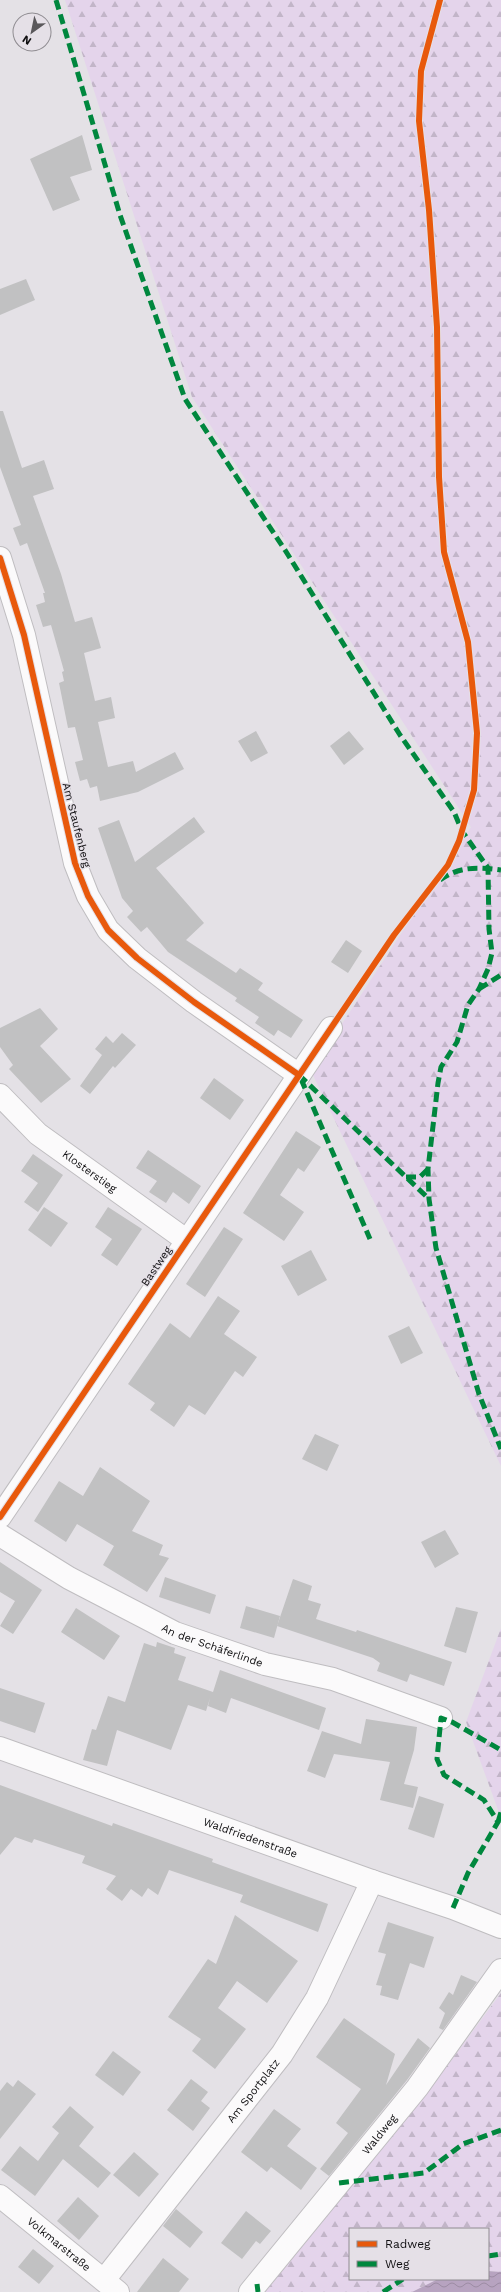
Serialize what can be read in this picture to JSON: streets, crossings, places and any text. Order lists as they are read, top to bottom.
{
  "streets": {
    "street": [
      "Am Staufenberg",
      "Klosterstieg",
      "Bastweg",
      "An der Schäferlinde",
      "Waldfriedenstraße",
      "Am Sportplatz",
      "Waldweg",
      "Volkmarstraße"
    ]
  },
  "crossings": [
    ["Am Staufenberg", "Bastweg"],
    ["Klosterstieg", "Bastweg"],
    ["Waldfriedenstraße", "Am Sportplatz"],
    ["Am Sportplatz", "Volkmarstraße"]
  ],
  "legend": ["Radweg", "Weg"],
  "north": "bottom left"
}
